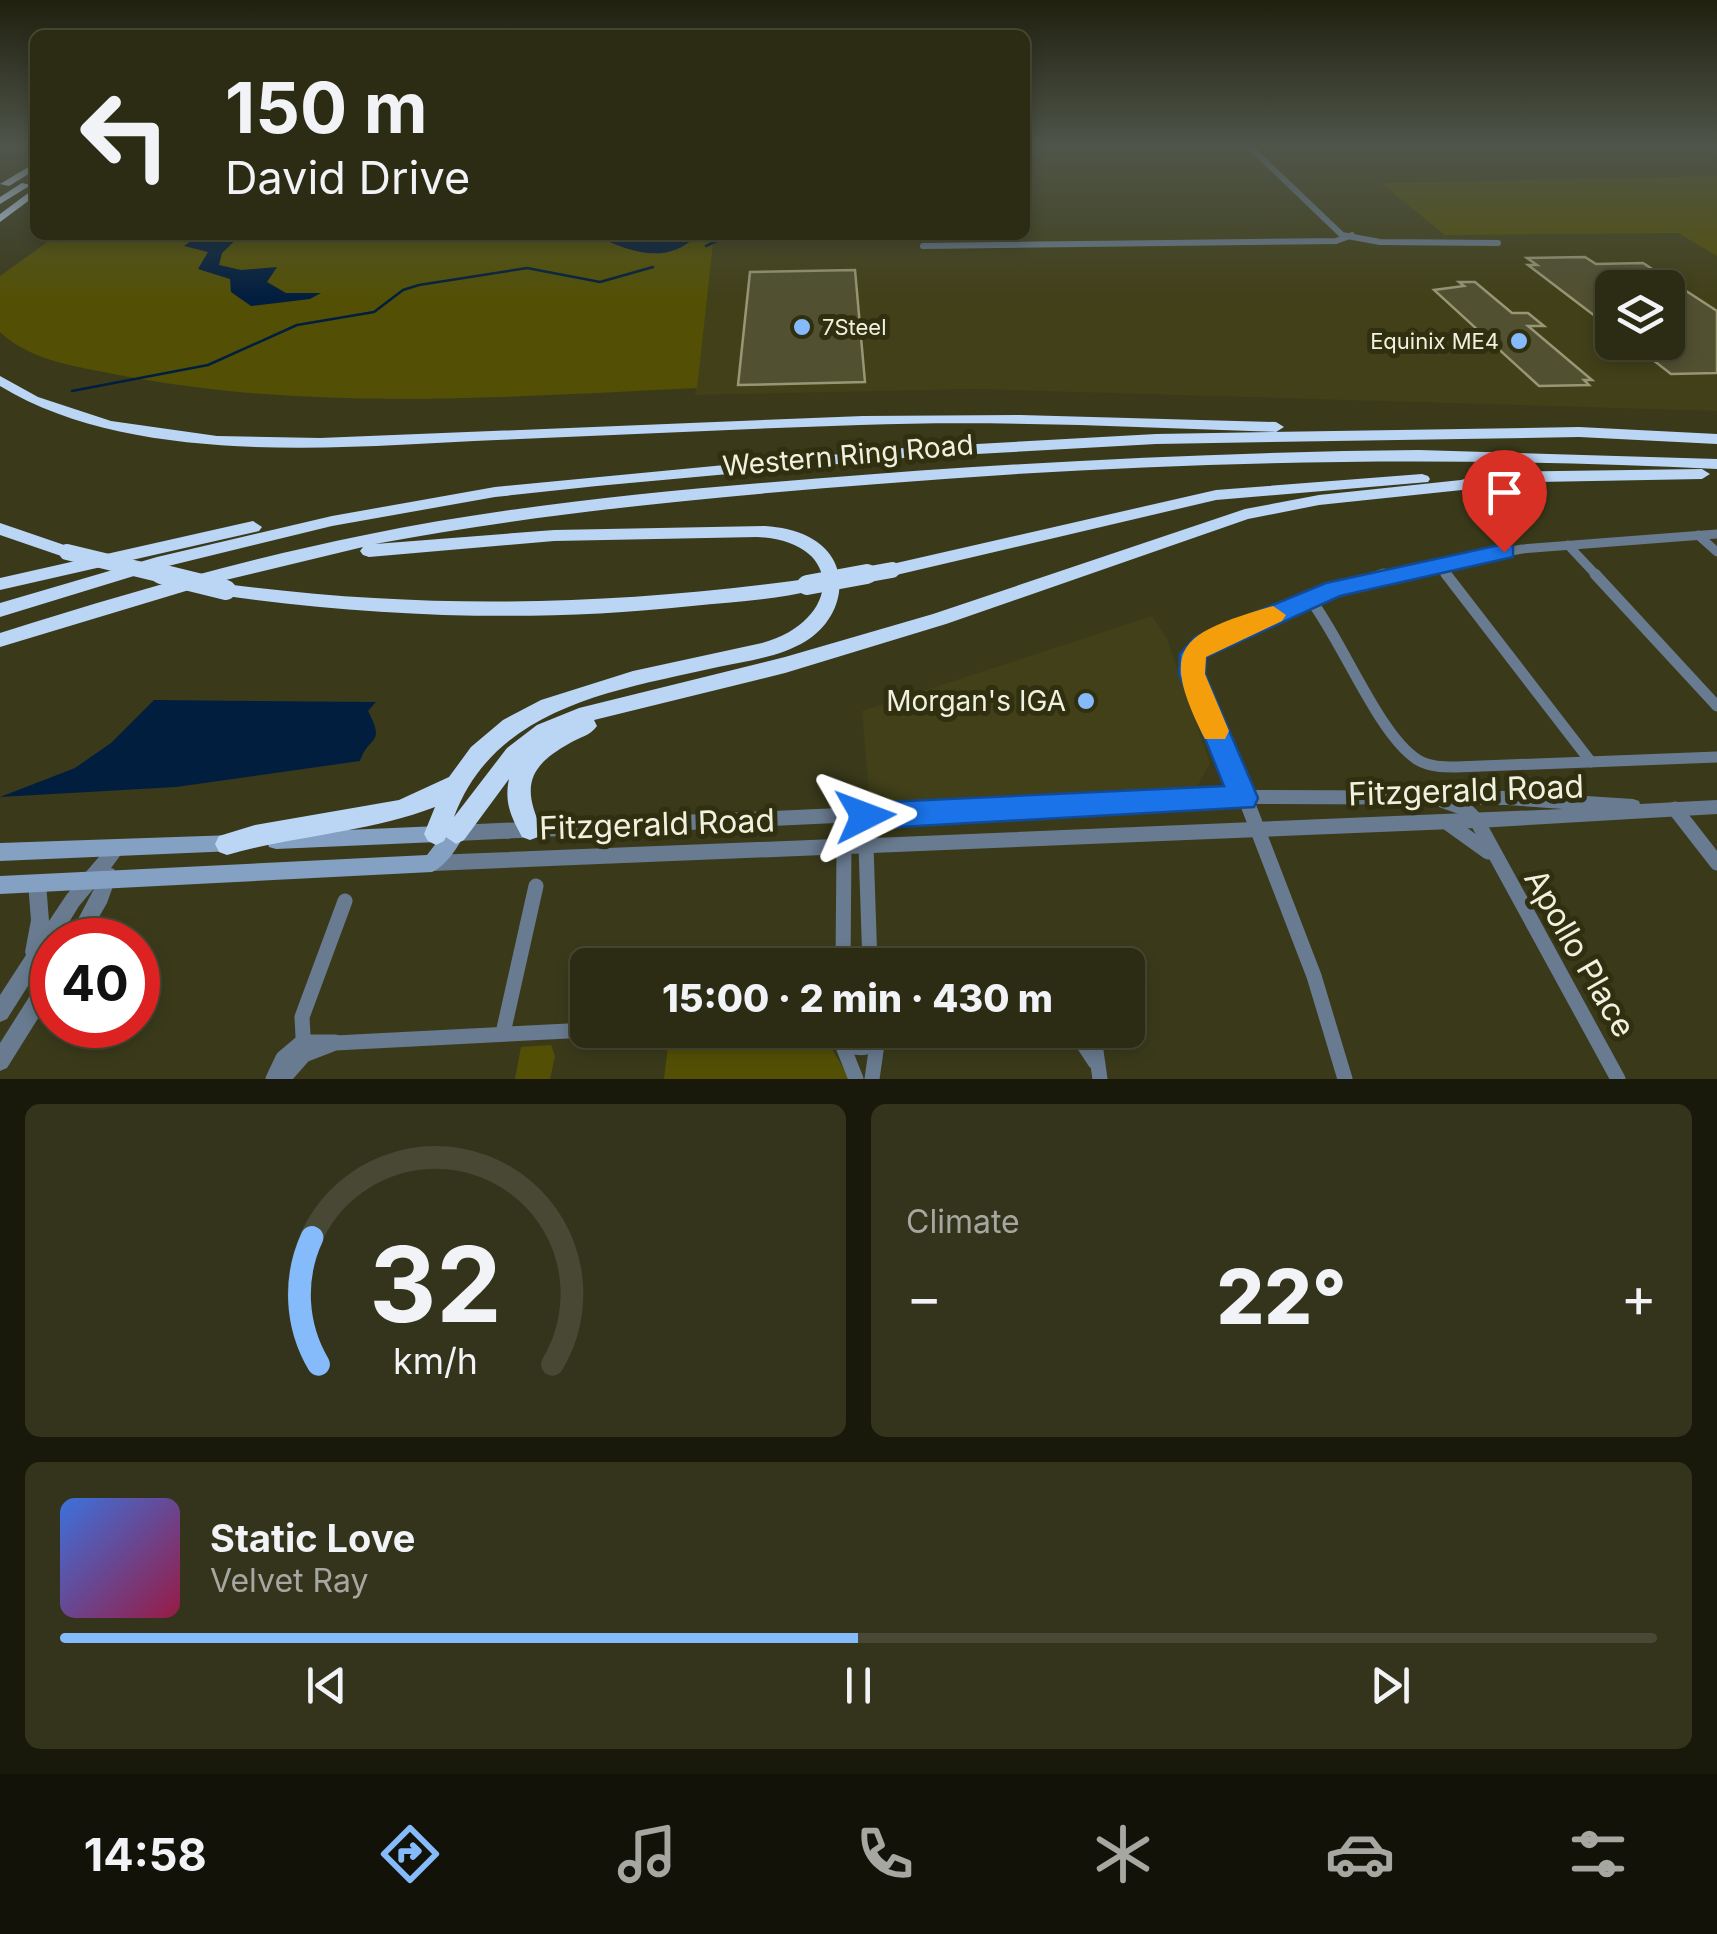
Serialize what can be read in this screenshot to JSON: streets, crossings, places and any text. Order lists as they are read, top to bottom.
{
  "streets": {
    "highway": ["Western Ring Road"],
    "main road": ["Fitzgerald Road"],
    "street": ["Apollo Place"]
  },
  "crossings": [
    ["Fitzgerald Road", "Apollo Place"]
  ],
  "places": ["7Steel", "Equinix ME4", "Morgan's IGA"],
  "page": {
    "turn": ["150 m", "David Drive"],
    "limit": "40",
    "trip": "15:00 · 2 min · 430 m",
    "tile": "Climate",
    "heat": ["−", "22°", "+"],
    "song": ["Static Love", "Velvet Ray"],
    "tabs": "14:58",
    "gauge": ["32", "km/h"]
  }
}
